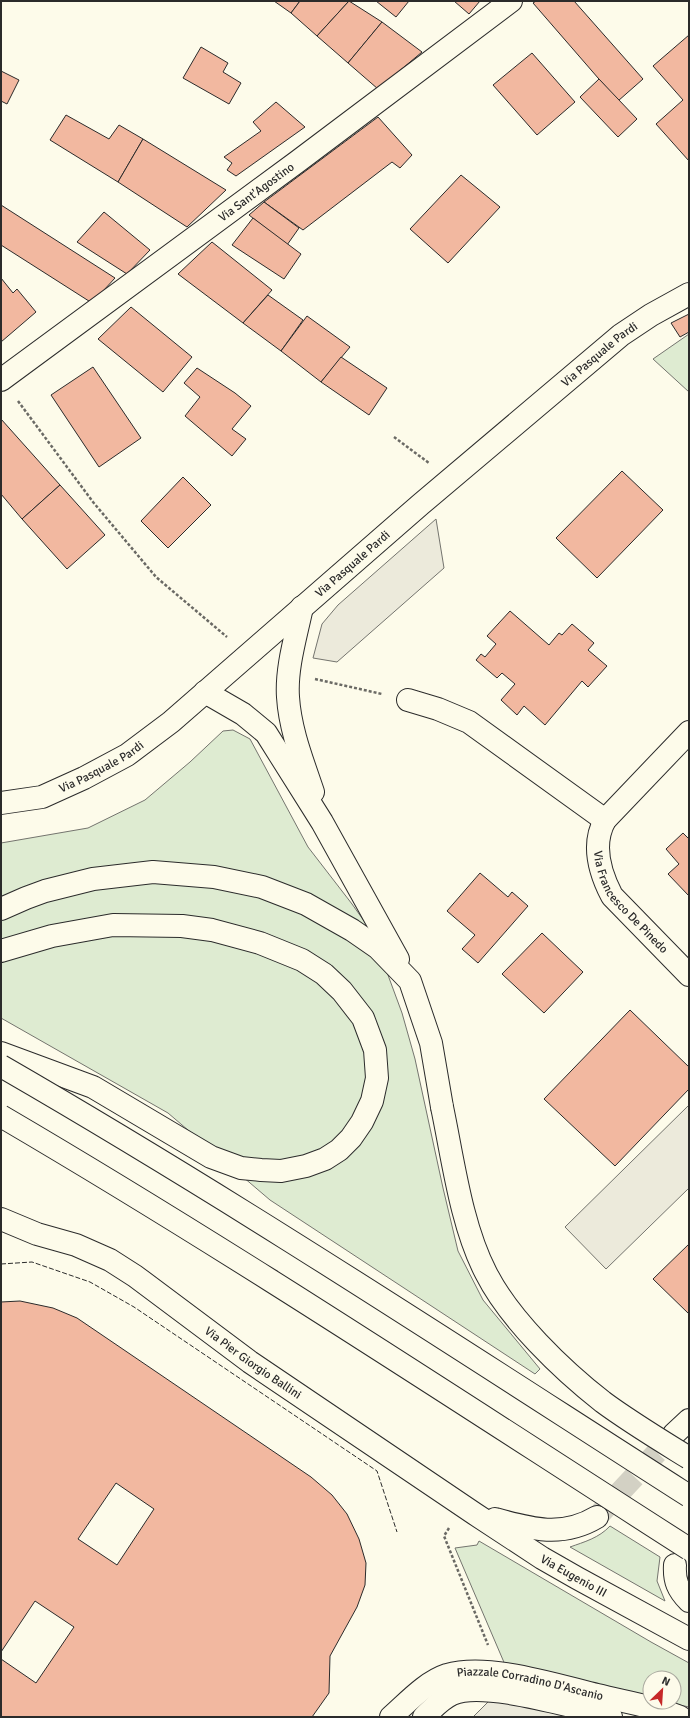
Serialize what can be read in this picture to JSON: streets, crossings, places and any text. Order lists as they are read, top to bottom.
{
  "streets": {
    "main road": [
      "Via Sant'Agostino",
      "Via Pasquale Pardi",
      "Via Francesco De Pinedo",
      "Via Pier Giorgio Ballini",
      "Via Eugenio III",
      "Piazzale Corradino D'Ascanio"
    ]
  },
  "crossings": [
    ["Via Pier Giorgio Ballini", "Via Eugenio III"]
  ],
  "north": "top right"
}
